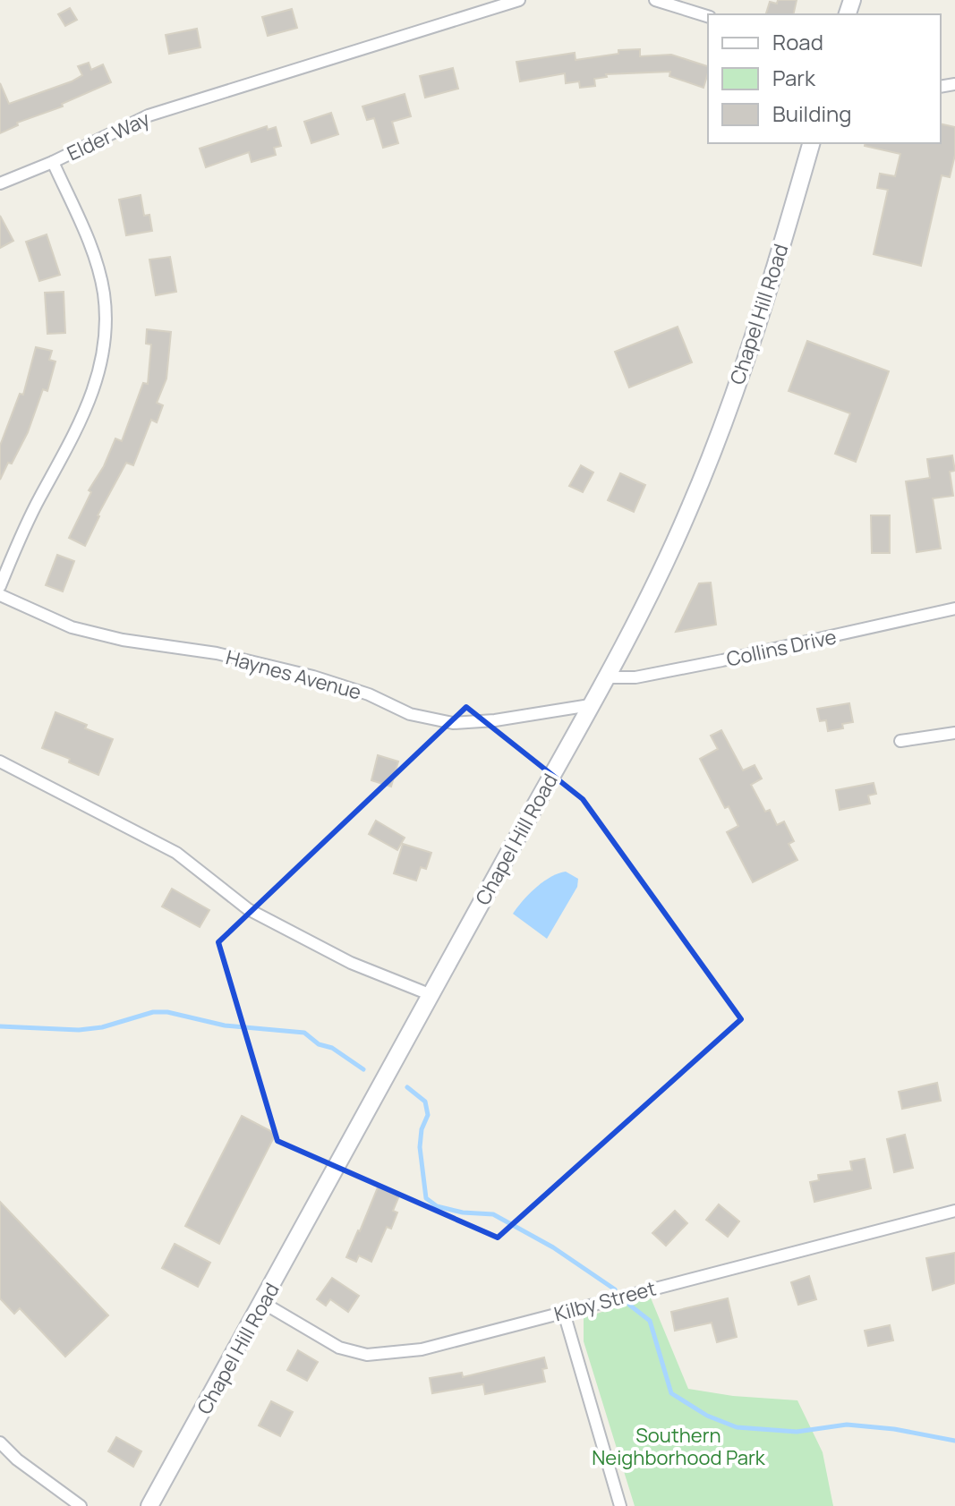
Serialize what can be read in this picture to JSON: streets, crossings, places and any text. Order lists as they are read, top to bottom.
{
  "streets": {
    "main road": ["Chapel Hill Road"],
    "street": [
      "Elder Way",
      "Collins Drive",
      "Haynes Avenue",
      "Kilby Street"
    ]
  },
  "crossings": [
    ["Chapel Hill Road", "Collins Drive"],
    ["Chapel Hill Road", "Haynes Avenue"],
    ["Chapel Hill Road", "Kilby Street"]
  ],
  "parks": ["Southern Neighborhood Park"],
  "legend": ["Road", "Park", "Building"]
}
